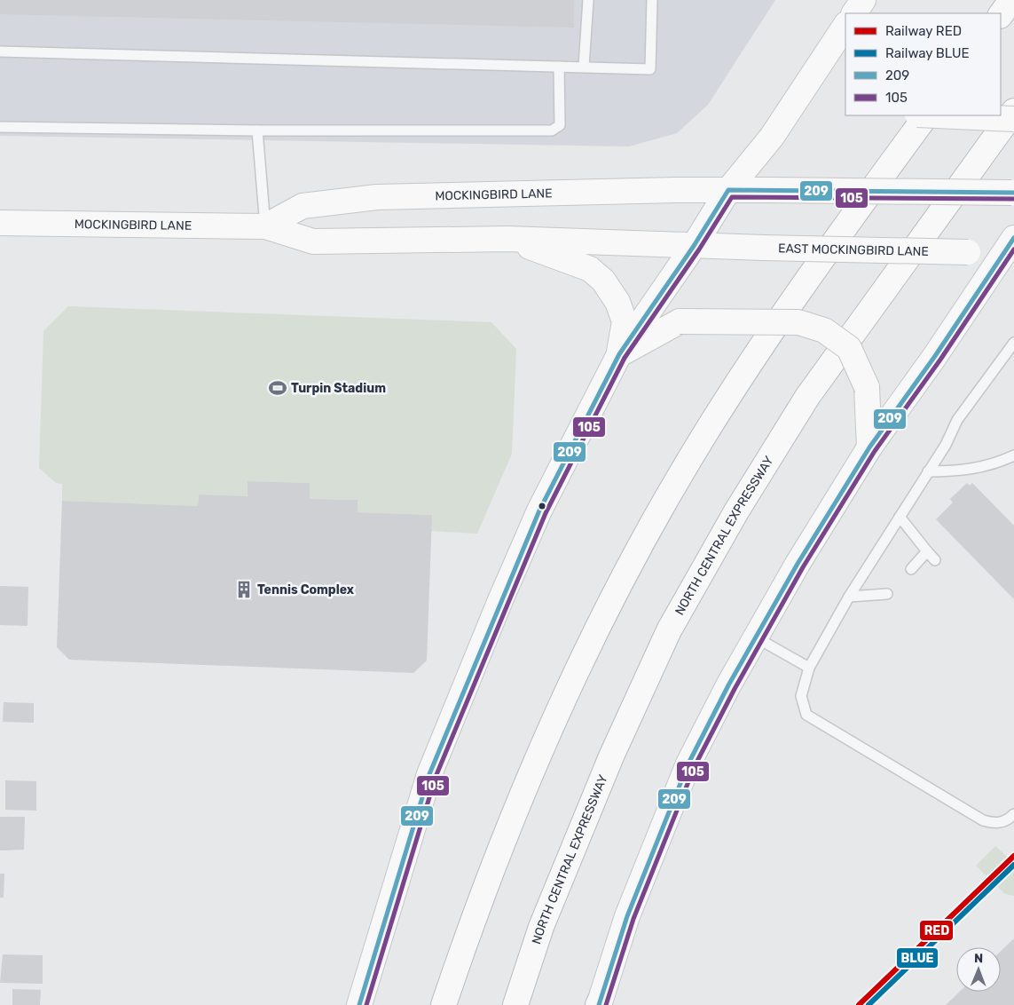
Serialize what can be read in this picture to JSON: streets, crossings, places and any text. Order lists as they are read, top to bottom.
{
  "streets": {
    "main road": ["MOCKINGBIRD LANE", "EAST MOCKINGBIRD LANE", "NORTH CENTRAL EXPRESSWAY"]
  },
  "crossings": [
    ["MOCKINGBIRD LANE", "EAST MOCKINGBIRD LANE"]
  ],
  "places": {
    "sports": ["Turpin Stadium"],
    "building": ["Tennis Complex"]
  },
  "lines": [
    "transit line 209",
    "transit line 105",
    "rail line RED",
    "rail line BLUE"
  ],
  "legend": [
    "Railway RED",
    "Railway BLUE",
    "209",
    "105"
  ],
  "north": "top"
}
